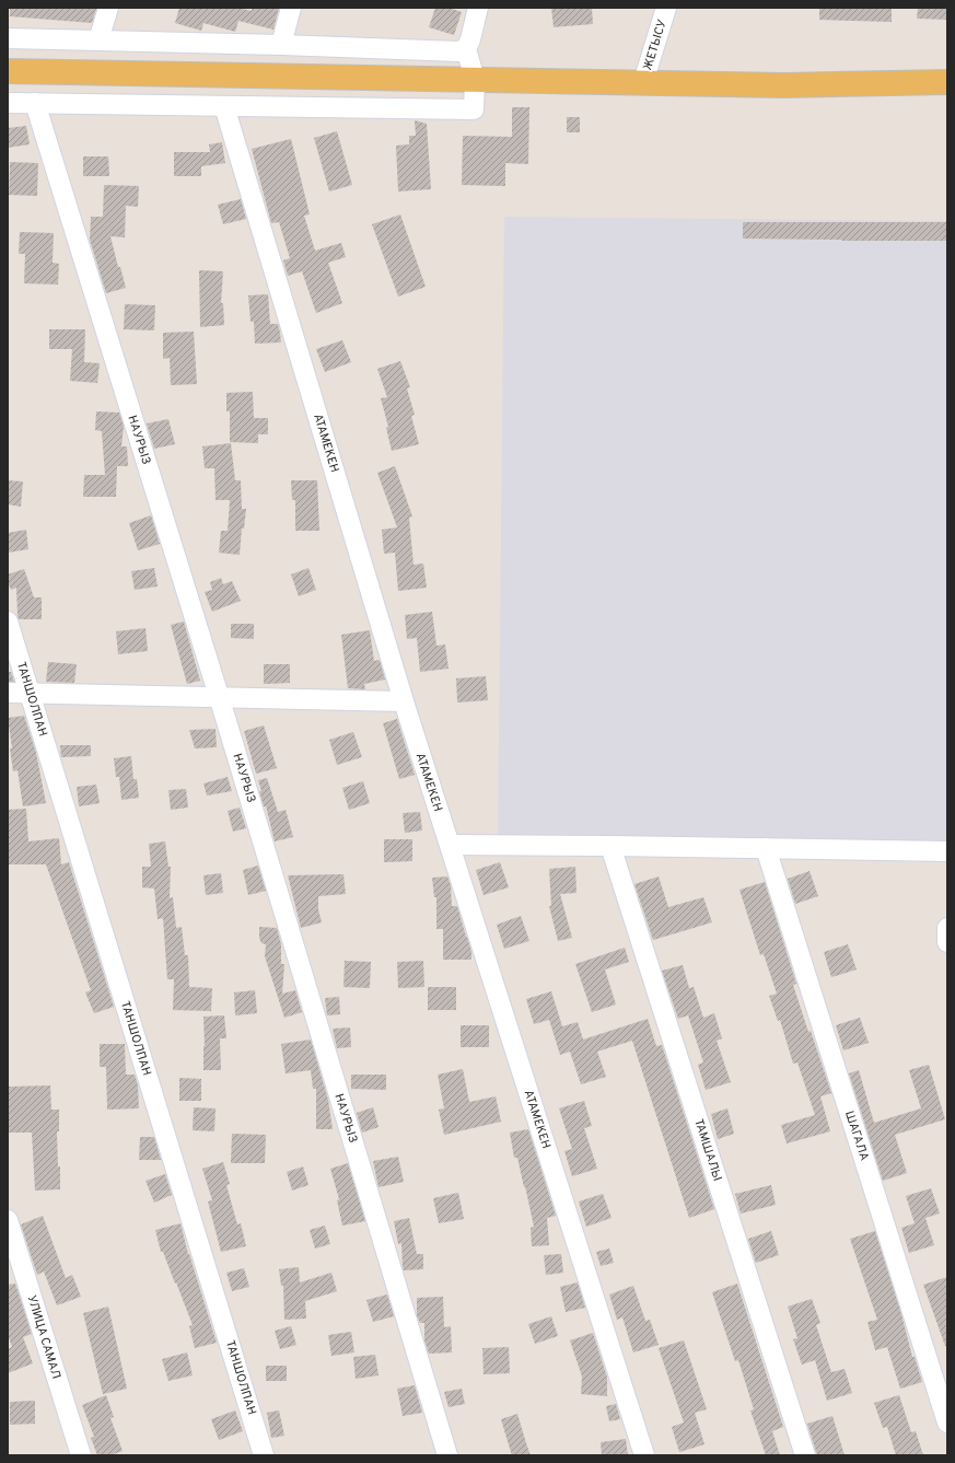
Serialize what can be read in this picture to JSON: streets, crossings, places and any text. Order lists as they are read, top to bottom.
{
  "streets": {
    "street": [
      "ЖЕТЫСУ",
      "НАУРЫЗ",
      "АТАМЕКЕН",
      "ТАНШОЛПАН",
      "ШАГАЛА",
      "ТАМШАЛЫ",
      "УЛИЦА САМАЛ"
    ]
  }
}
